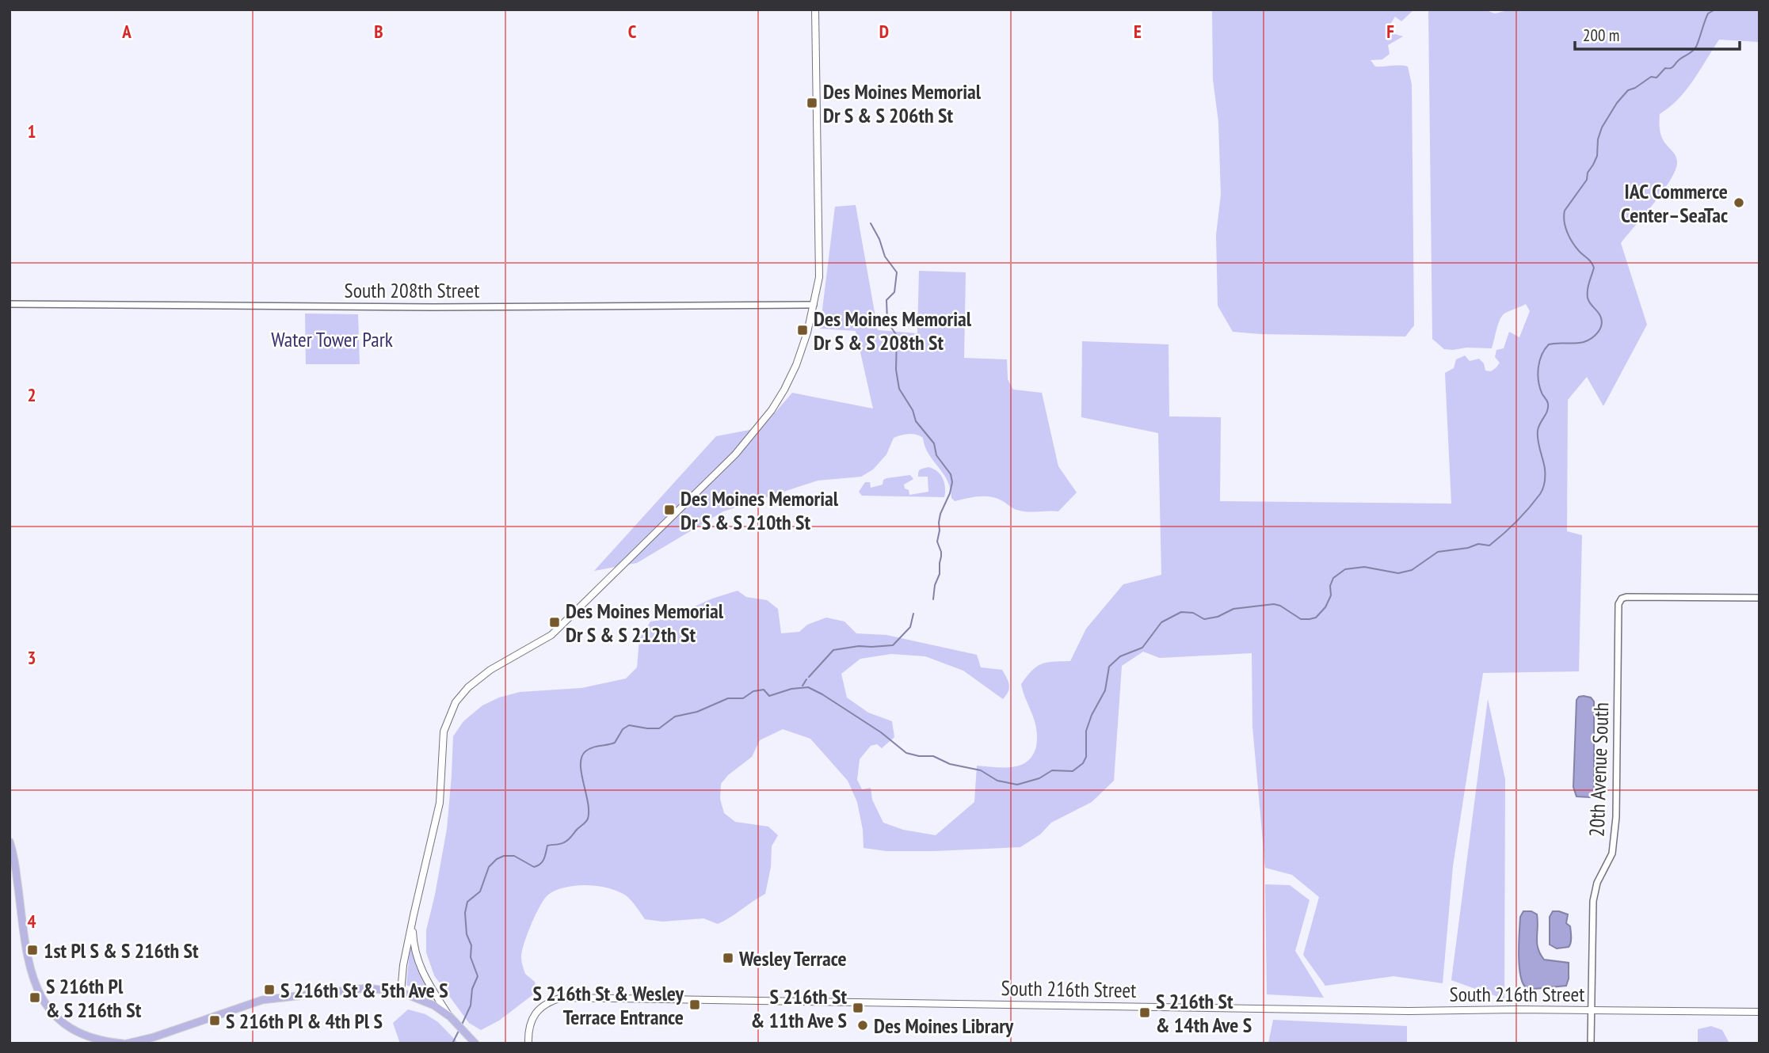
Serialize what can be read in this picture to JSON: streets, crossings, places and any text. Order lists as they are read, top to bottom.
{
  "streets": {
    "main road": ["South 216th Street"],
    "street": ["South 208th Street", "20th Avenue South"]
  },
  "crossings": [
    ["20th Avenue South", "South 216th Street"]
  ],
  "parks": ["Water Tower Park"],
  "places": {
    "transit": [
      "Des Moines Memorial Dr S & S 206th St",
      "Des Moines Memorial Dr S & S 208th St",
      "Des Moines Memorial Dr S & S 210th St",
      "Des Moines Memorial Dr S & S 212th St",
      "1st Pl S & S 216th St",
      "Wesley Terrace",
      "S 216th St & 5th Ave S",
      "S 216th Pl & S 216th St",
      "S 216th St & Wesley Terrace Entrance",
      "S 216th St & 11th Ave S",
      "S 216th St & 14th Ave S",
      "S 216th Pl & 4th Pl S"
    ],
    "other": ["IAC Commerce Center–SeaTac", "Des Moines Library"]
  },
  "scale_bar": "200 m",
  "grid": {
    "columns": [
      "A",
      "B",
      "C",
      "D",
      "E",
      "F"
    ],
    "rows": [
      "1",
      "2",
      "3",
      "4"
    ]
  }
}
